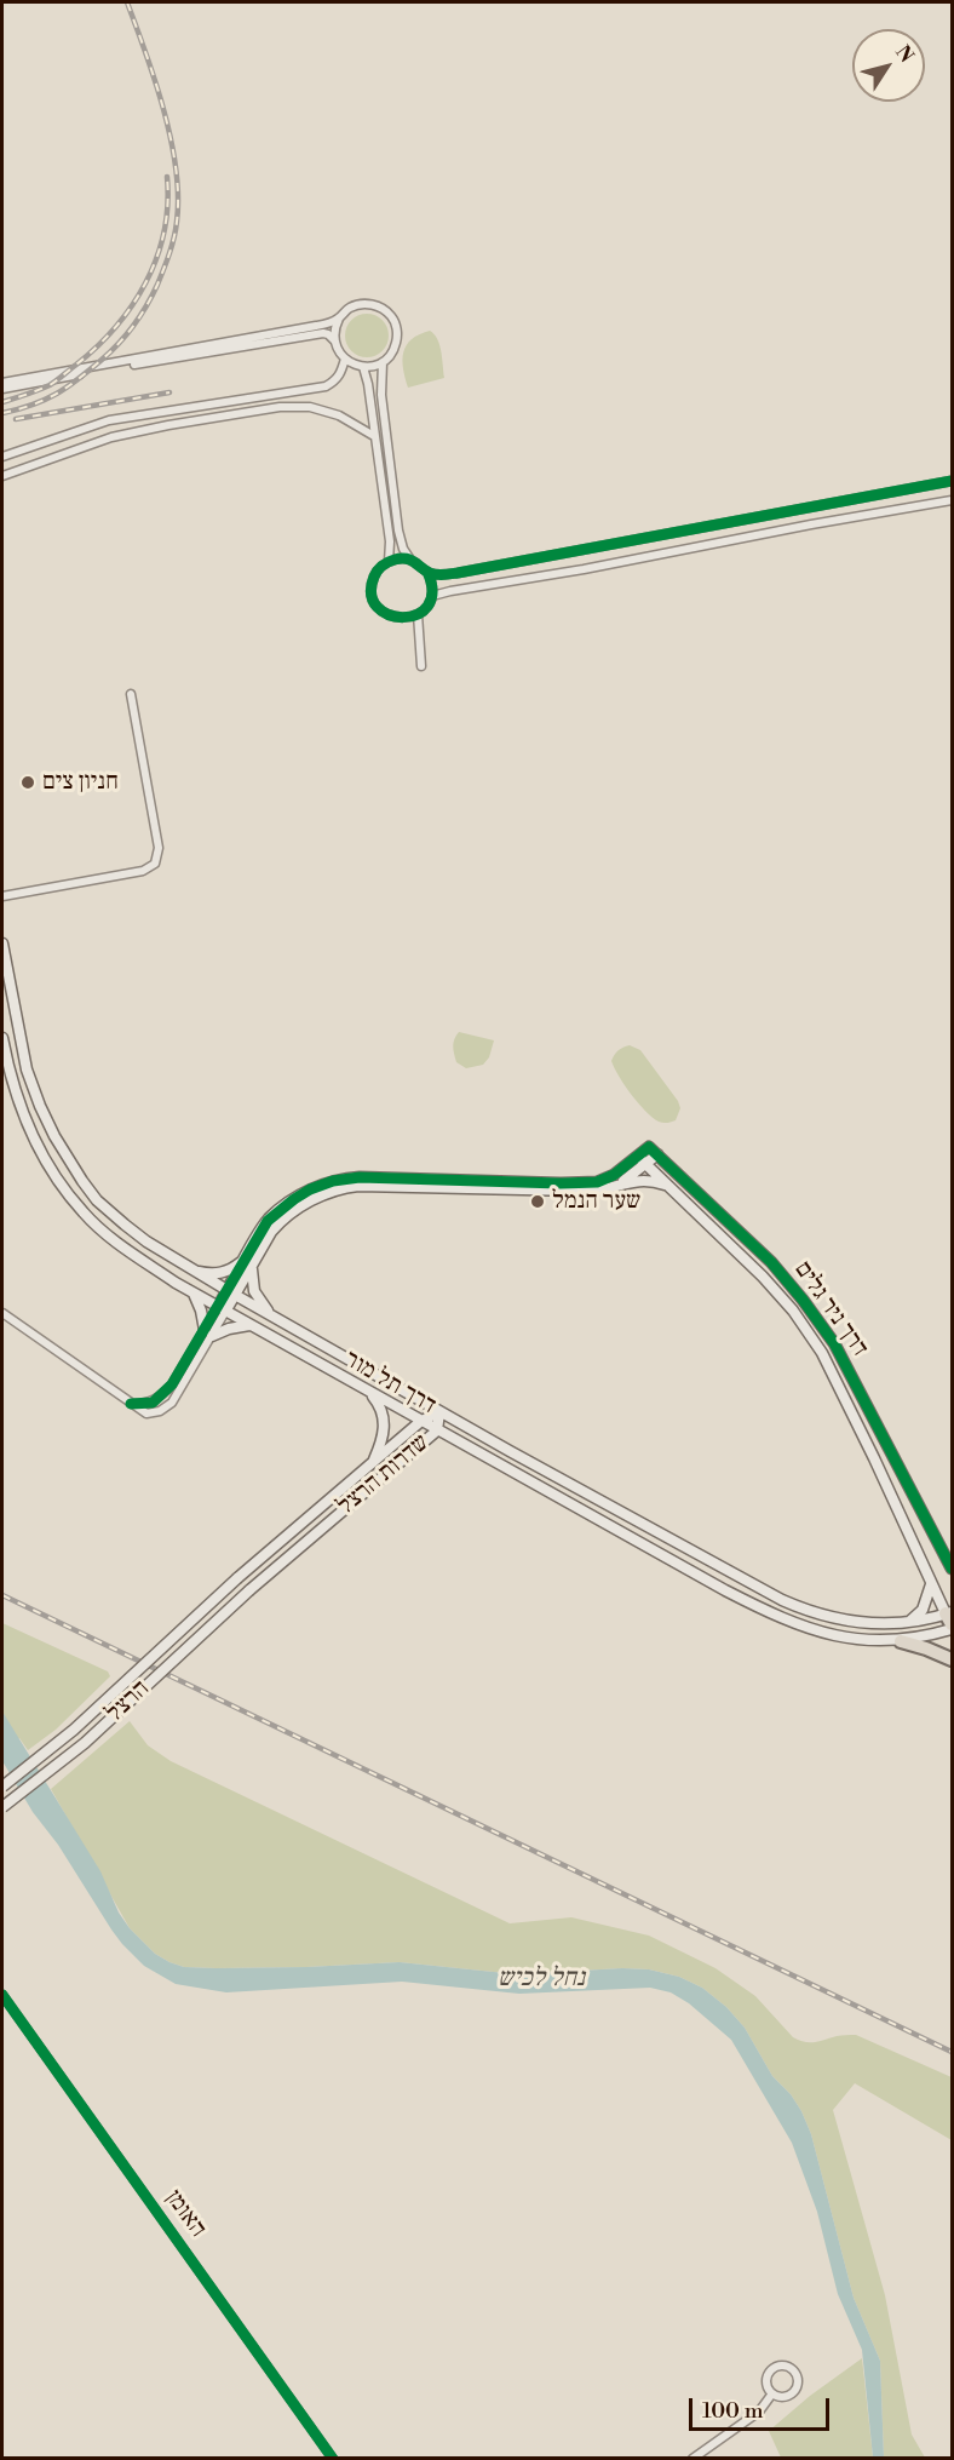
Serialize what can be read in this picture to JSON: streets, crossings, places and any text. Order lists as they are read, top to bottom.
{
  "streets": {
    "street": [
      "דרך ניר גלים",
      "דרך תל מור",
      "שדרות הרצל",
      "הרצל",
      "האומן"
    ]
  },
  "crossings": [
    ["דרך ניר גלים", "דרך תל מור"],
    ["דרך תל מור", "שדרות הרצל"],
    ["שדרות הרצל", "הרצל"]
  ],
  "water": ["נחל לכיש"],
  "places": ["חניון צים", "שער הנמל"],
  "scale_bar": "100 m",
  "north": "top right"
}
